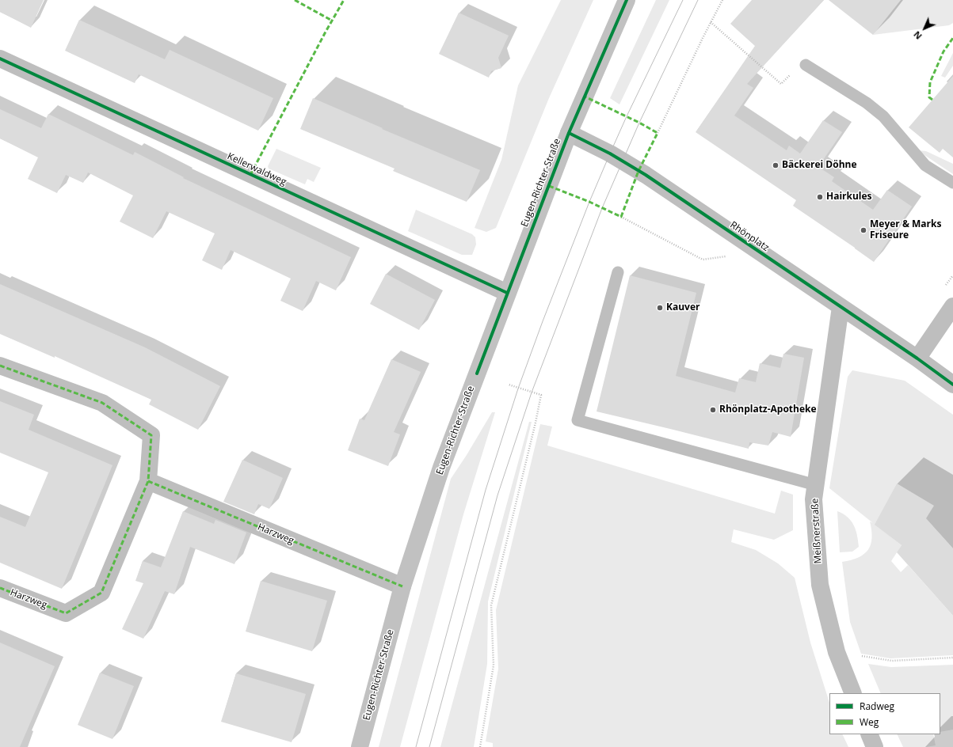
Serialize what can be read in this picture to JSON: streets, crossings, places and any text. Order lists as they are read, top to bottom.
{
  "streets": {
    "main road": ["Eugen-Richter-Straße"],
    "street": [
      "Kellerwaldweg",
      "Rhönplatz",
      "Meißnerstraße",
      "Harzweg"
    ]
  },
  "crossings": [
    ["Kellerwaldweg", "Eugen-Richter-Straße"],
    ["Eugen-Richter-Straße", "Rhönplatz"],
    ["Eugen-Richter-Straße", "Harzweg"],
    ["Rhönplatz", "Meißnerstraße"]
  ],
  "places": [
    "Bäckerei Döhne",
    "Hairkules",
    "Meyer & Marks Friseure",
    "Kauver",
    "Rhönplatz-Apotheke"
  ],
  "legend": ["Radweg", "Weg"],
  "north": "bottom left"
}
